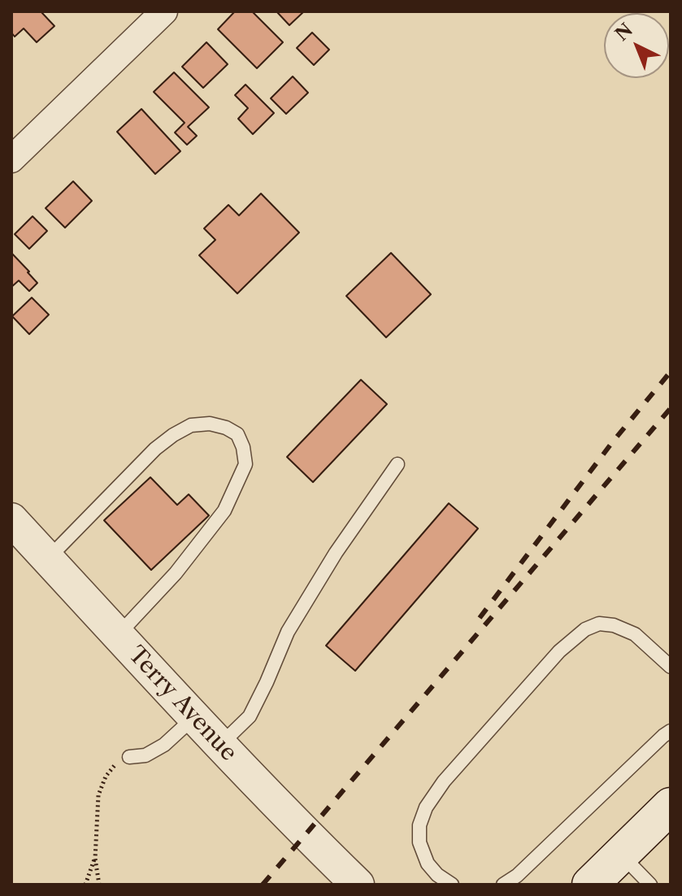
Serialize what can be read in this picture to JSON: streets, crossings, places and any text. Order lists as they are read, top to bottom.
{
  "streets": {
    "street": ["Terry Avenue"]
  },
  "north": "top left"
}
